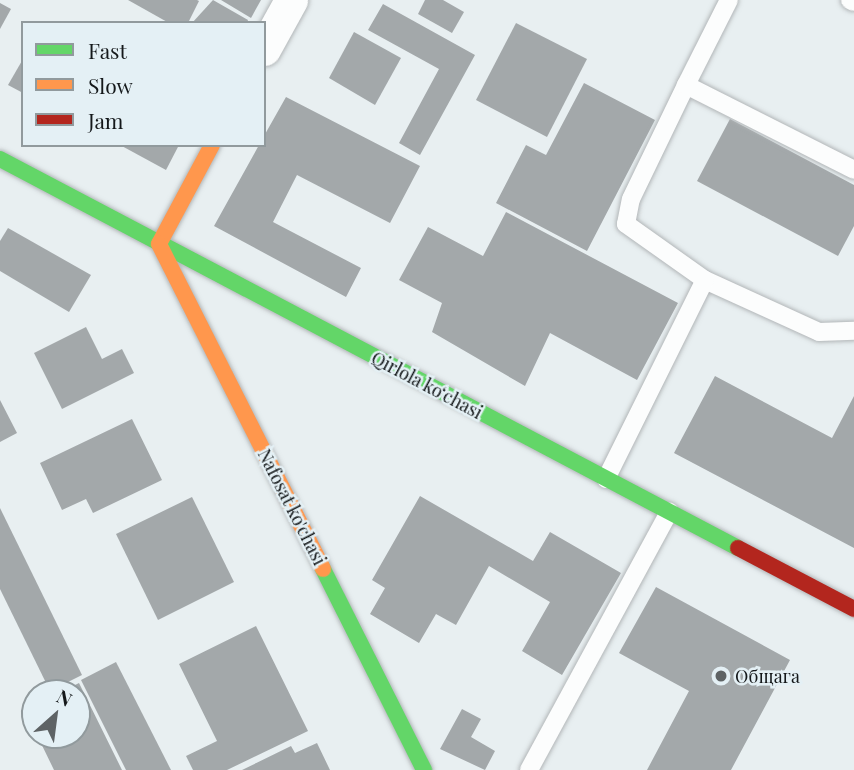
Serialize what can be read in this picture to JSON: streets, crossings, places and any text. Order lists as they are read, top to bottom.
{
  "streets": {
    "street": ["Qirlola koʻchasi", "Nafosat ko'chasi"]
  },
  "crossings": [
    ["Qirlola koʻchasi", "Nafosat ko'chasi"]
  ],
  "places": ["Общага"],
  "legend": ["Fast", "Slow", "Jam"],
  "north": "top right"
}
